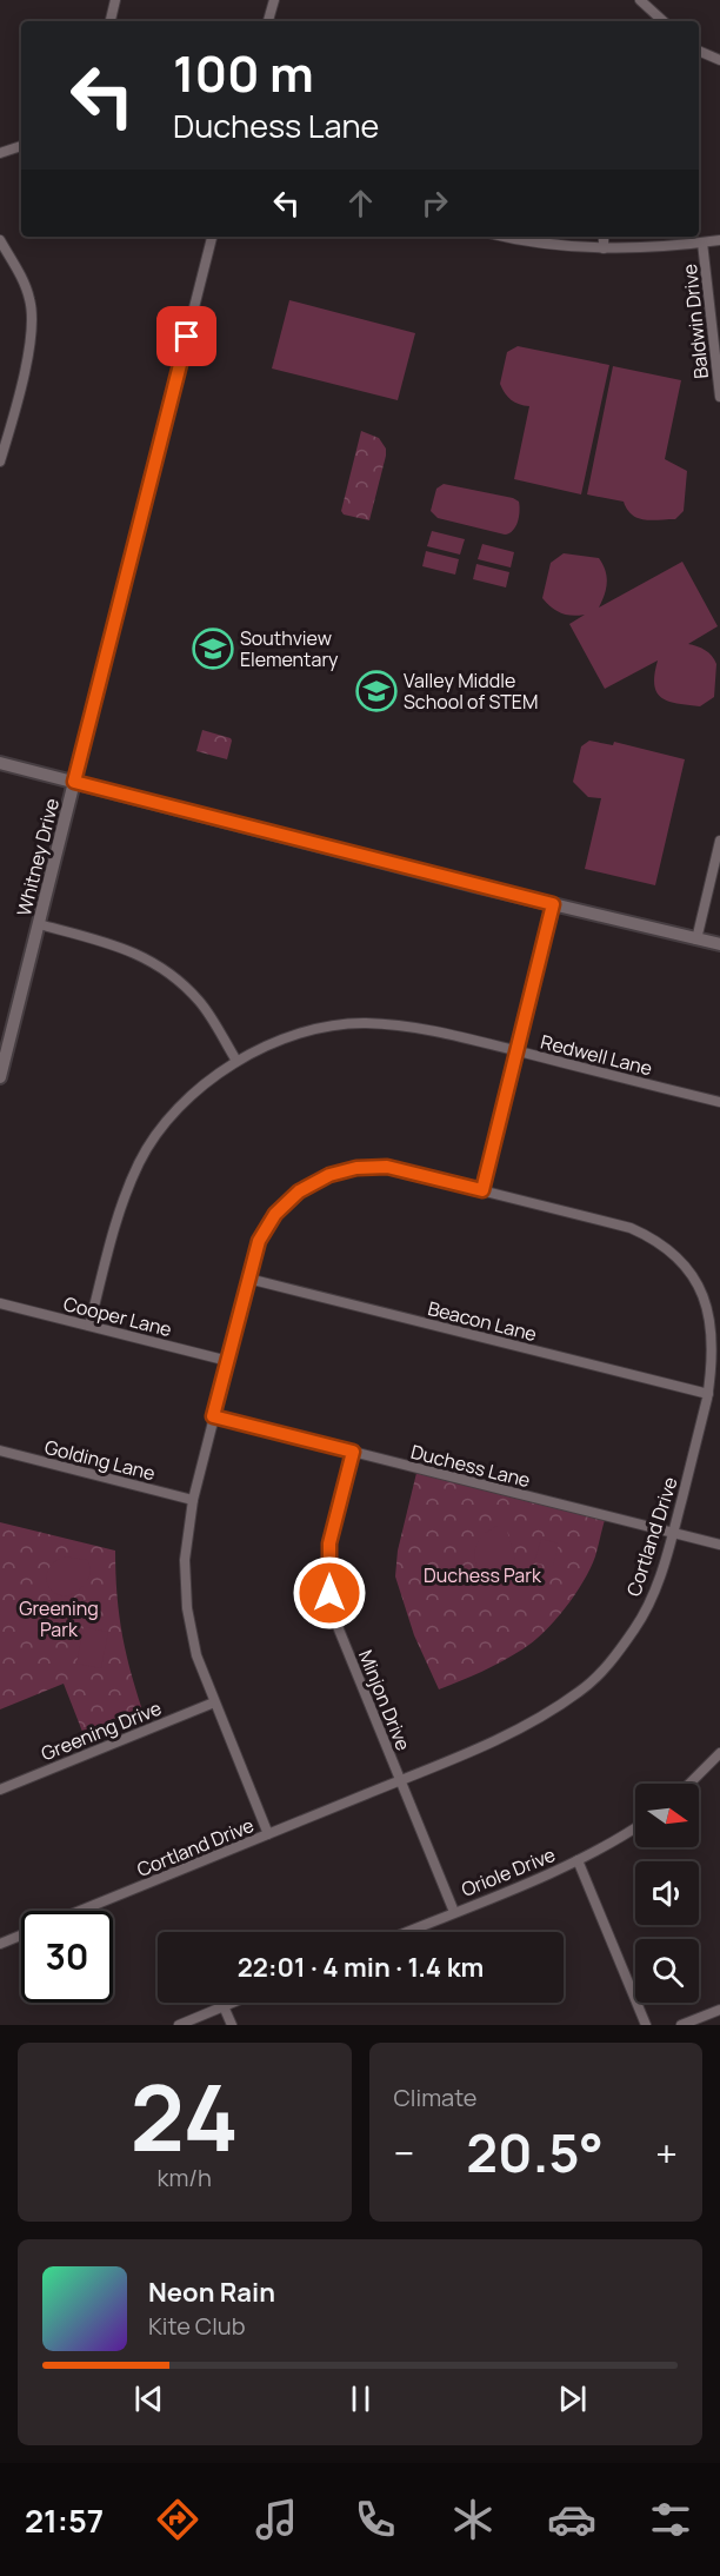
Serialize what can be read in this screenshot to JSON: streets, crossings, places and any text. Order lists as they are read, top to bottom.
{
  "streets": {
    "street": [
      "Baldwin Drive",
      "Whitney Drive",
      "Redwell Lane",
      "Cooper Lane",
      "Beacon Lane",
      "Golding Lane",
      "Duchess Lane",
      "Cortland Drive",
      "Minjon Drive",
      "Greening Drive",
      "Oriole Drive"
    ]
  },
  "crossings": [
    ["Redwell Lane", "Cooper Lane"],
    ["Cooper Lane", "Cortland Drive"],
    ["Beacon Lane", "Cortland Drive"],
    ["Golding Lane", "Cortland Drive"],
    ["Duchess Lane", "Cortland Drive"],
    ["Duchess Lane", "Minjon Drive"],
    ["Cortland Drive", "Minjon Drive"],
    ["Cortland Drive", "Greening Drive"],
    ["Minjon Drive", "Oriole Drive"]
  ],
  "parks": ["Duchess Park", "Greening Park"],
  "places": {
    "school or university": ["Southview Elementary", "Valley Middle School of STEM"]
  },
  "north": "right",
  "page": {
    "turn": ["100 m", "Duchess Lane"],
    "limit": "30",
    "trip": "22:01 · 4 min · 1.4 km",
    "tile": [
      ["24", "km/h"],
      "Climate"
    ],
    "heat": ["−", "20.5°", "+"],
    "song": ["Neon Rain", "Kite Club"],
    "tabs": "21:57"
  }
}
